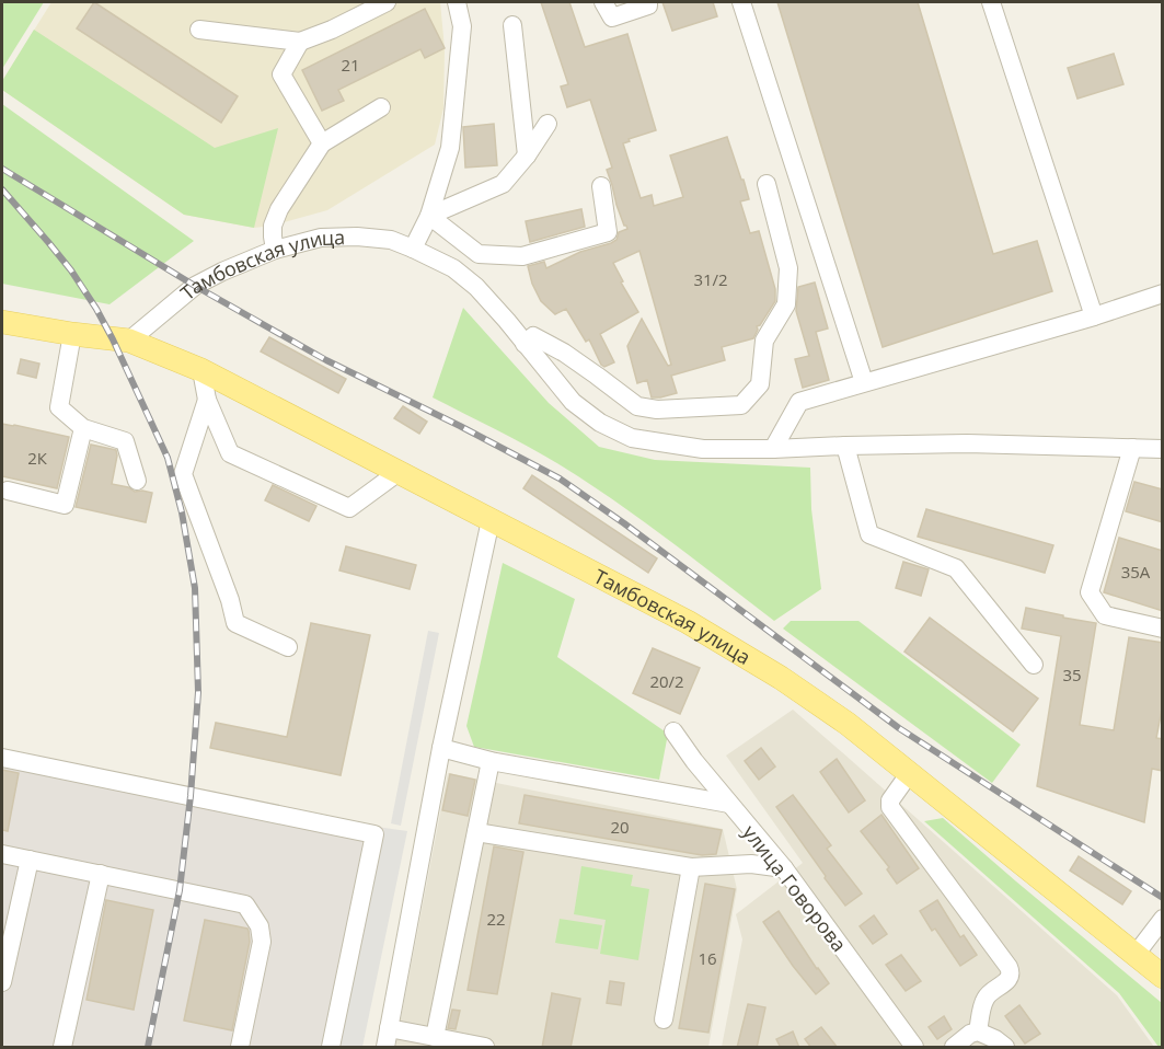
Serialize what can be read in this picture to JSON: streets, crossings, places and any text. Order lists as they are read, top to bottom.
{
  "streets": {
    "main road": ["Тамбовская улица"],
    "street": ["улица Говорова"]
  },
  "house_numbers": [
    "21",
    "31/2",
    "2К",
    "35А",
    "35",
    "20/2",
    "20",
    "22",
    "16"
  ]
}
